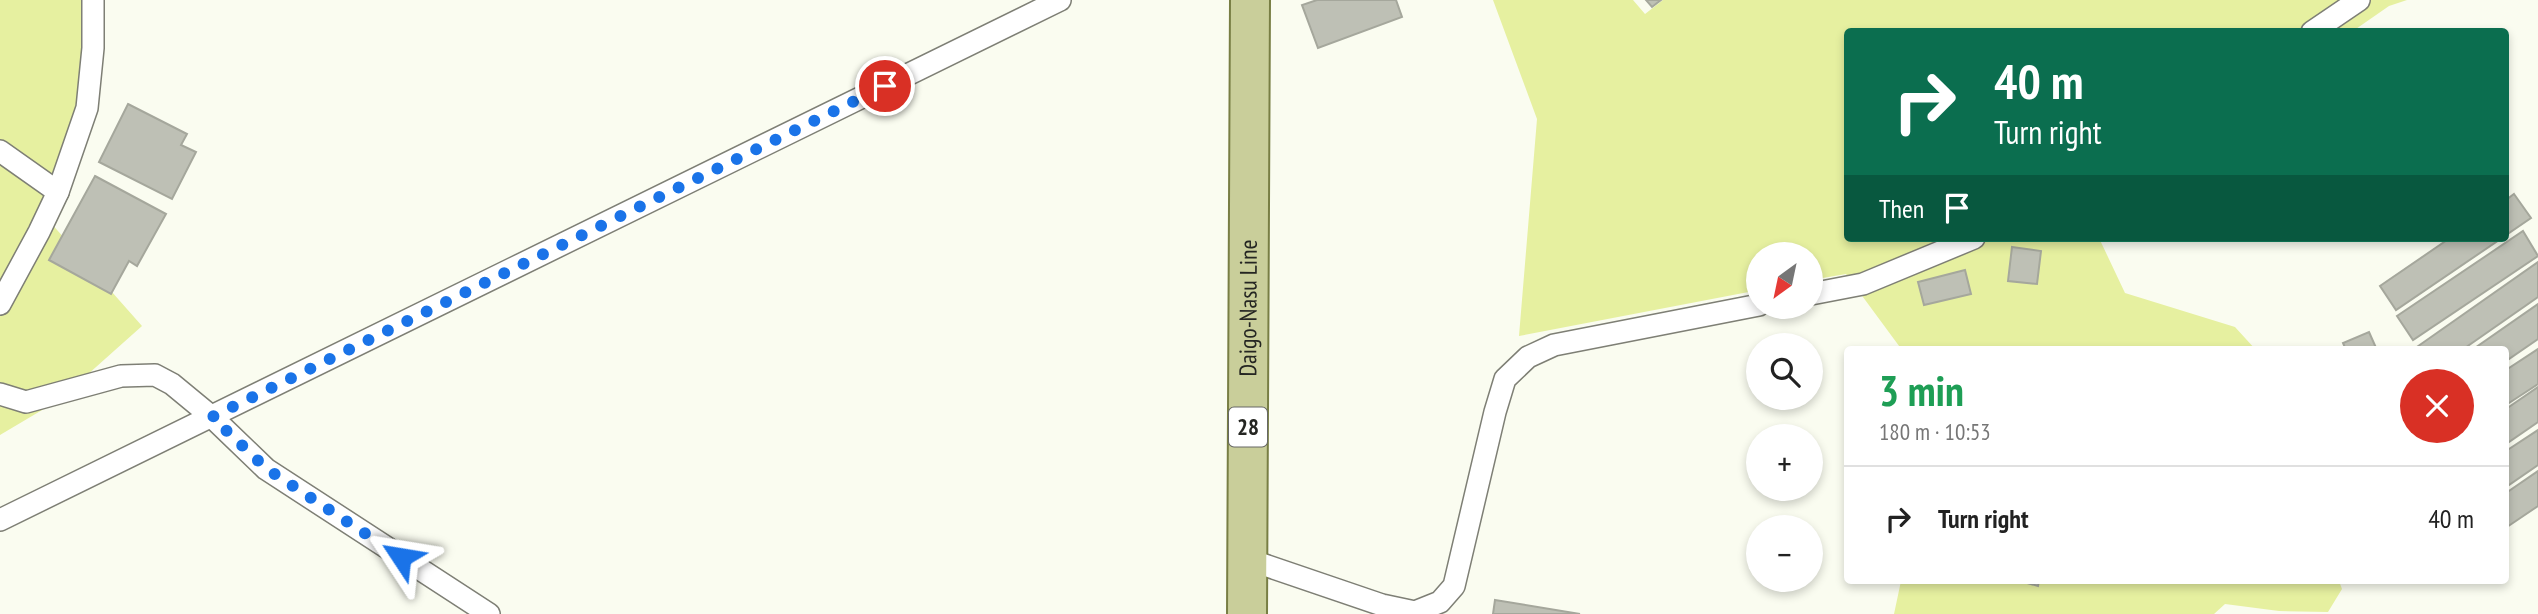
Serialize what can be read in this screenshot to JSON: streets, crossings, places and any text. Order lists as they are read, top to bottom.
{
  "streets": {
    "main road": ["Daigo-Nasu Line", "28"]
  },
  "north": "bottom left",
  "page": {
    "turn": ["40 m", "Turn right"],
    "then": "Then",
    "map_buttons": ["+", "−"],
    "heading": ["3 min", "180 m · 10:53"],
    "list": [
      {
        "name": "Turn right",
        "value": "40 m"
      }
    ]
  }
}
